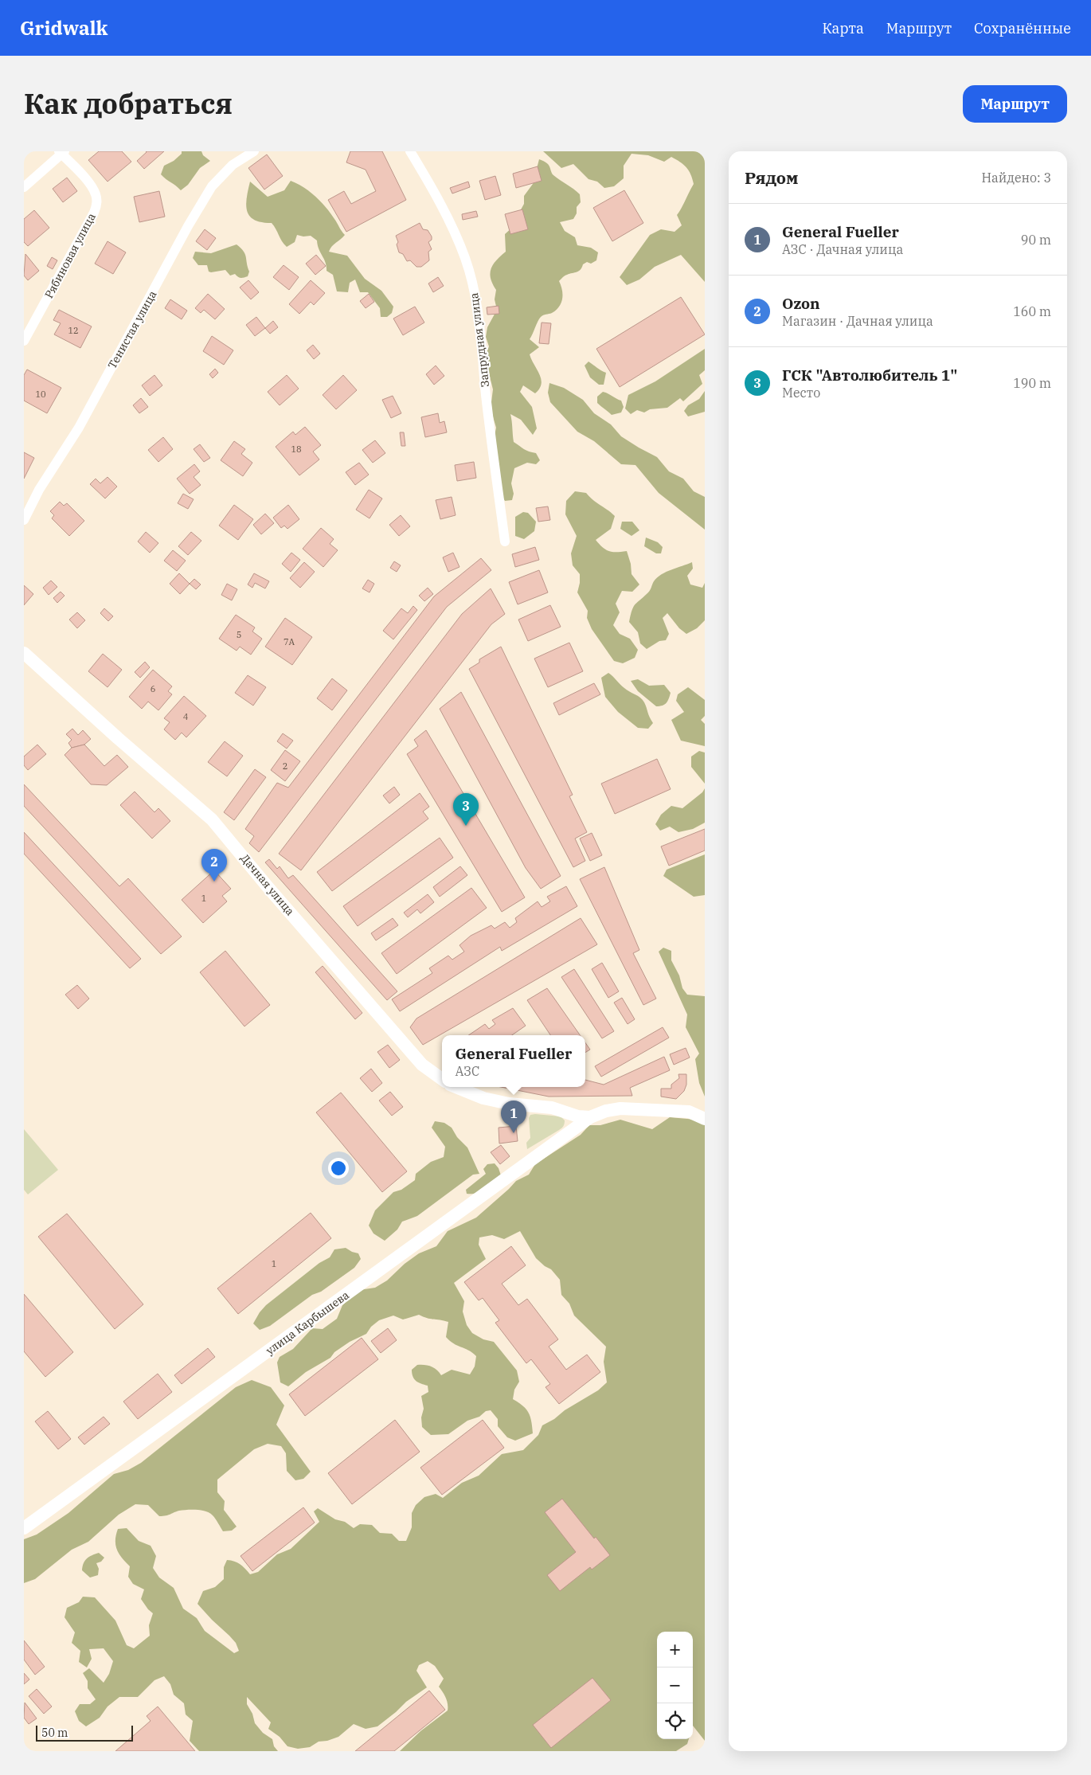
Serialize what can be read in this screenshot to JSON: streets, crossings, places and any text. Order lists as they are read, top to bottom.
{
  "streets": {
    "street": [
      "Рябиновая улица",
      "Тенистая улица",
      "Запрудная улица",
      "Дачная улица",
      "улица Карбышева"
    ]
  },
  "house_numbers": [
    "12",
    "10",
    "18",
    "5",
    "7А",
    "6",
    "4",
    "2",
    "1",
    "1"
  ],
  "scale_bar": "50 m",
  "page": {
    "header": "Gridwalk",
    "nav": ["Карта", "Маршрут", "Сохранённые"],
    "title": "Как добраться",
    "buttons": "Маршрут",
    "heading": ["Рядом", "Найдено: 3"],
    "list": [
      {
        "mark": "1",
        "name": "General Fueller",
        "note": "АЗС · Дачная улица",
        "value": "90 m"
      },
      {
        "mark": "2",
        "name": "Ozon",
        "note": "Магазин · Дачная улица",
        "value": "160 m"
      },
      {
        "mark": "3",
        "name": "ГСК \"Автолюбитель 1\"",
        "note": "Место",
        "value": "190 m"
      }
    ],
    "pins": ["3", "2", "1"],
    "popup": ["General Fueller", "АЗС"],
    "map_buttons": ["+", "−"],
    "scale": "50 m"
  }
}
